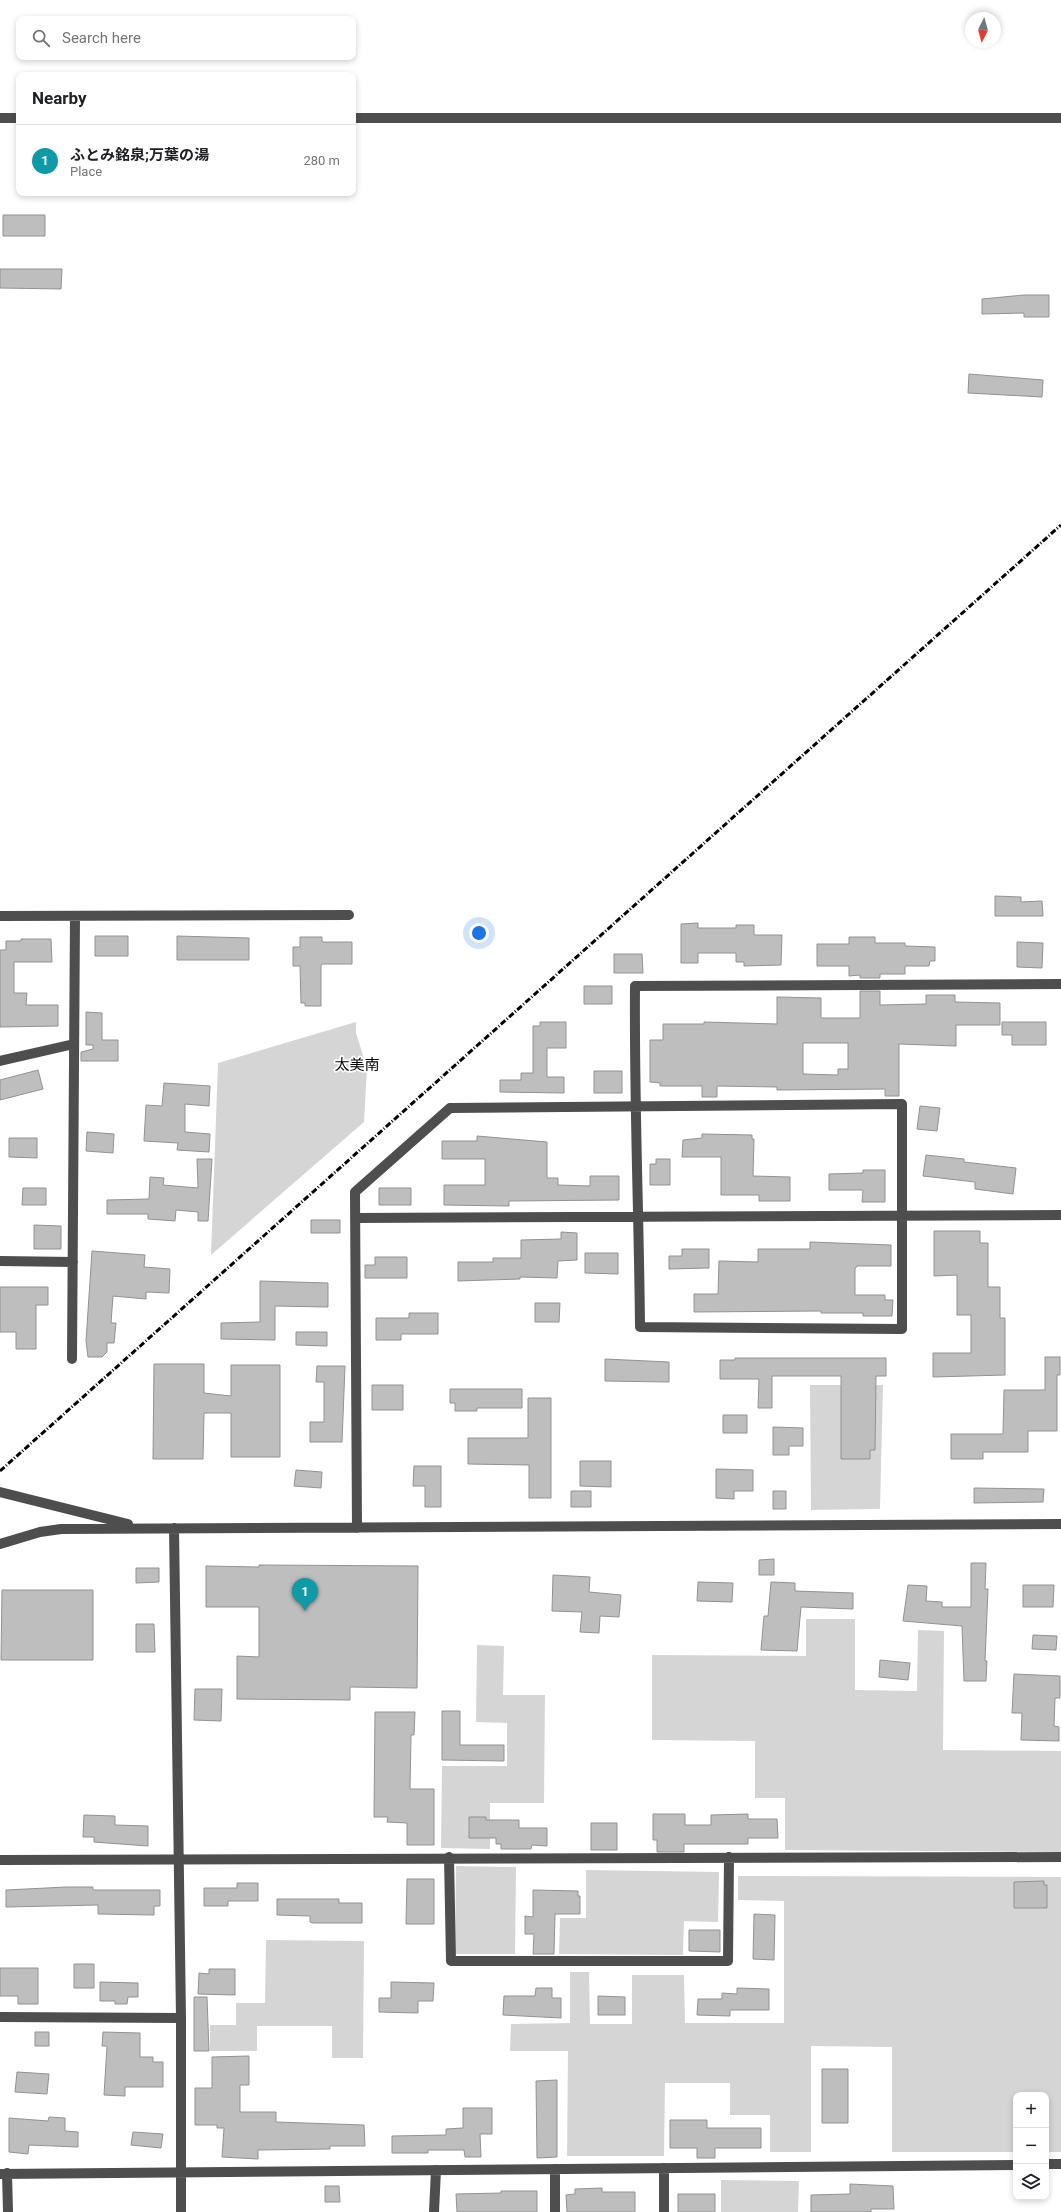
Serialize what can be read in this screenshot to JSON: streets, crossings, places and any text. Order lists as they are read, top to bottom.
{
  "districts": ["太美南"],
  "north": "bottom",
  "page": {
    "search": "Search here",
    "heading": "Nearby",
    "list": [
      {
        "mark": "1",
        "name": "ふとみ銘泉;万葉の湯",
        "note": "Place",
        "value": "280 m"
      }
    ],
    "pins": "1",
    "map_buttons": ["+", "−"]
  }
}
